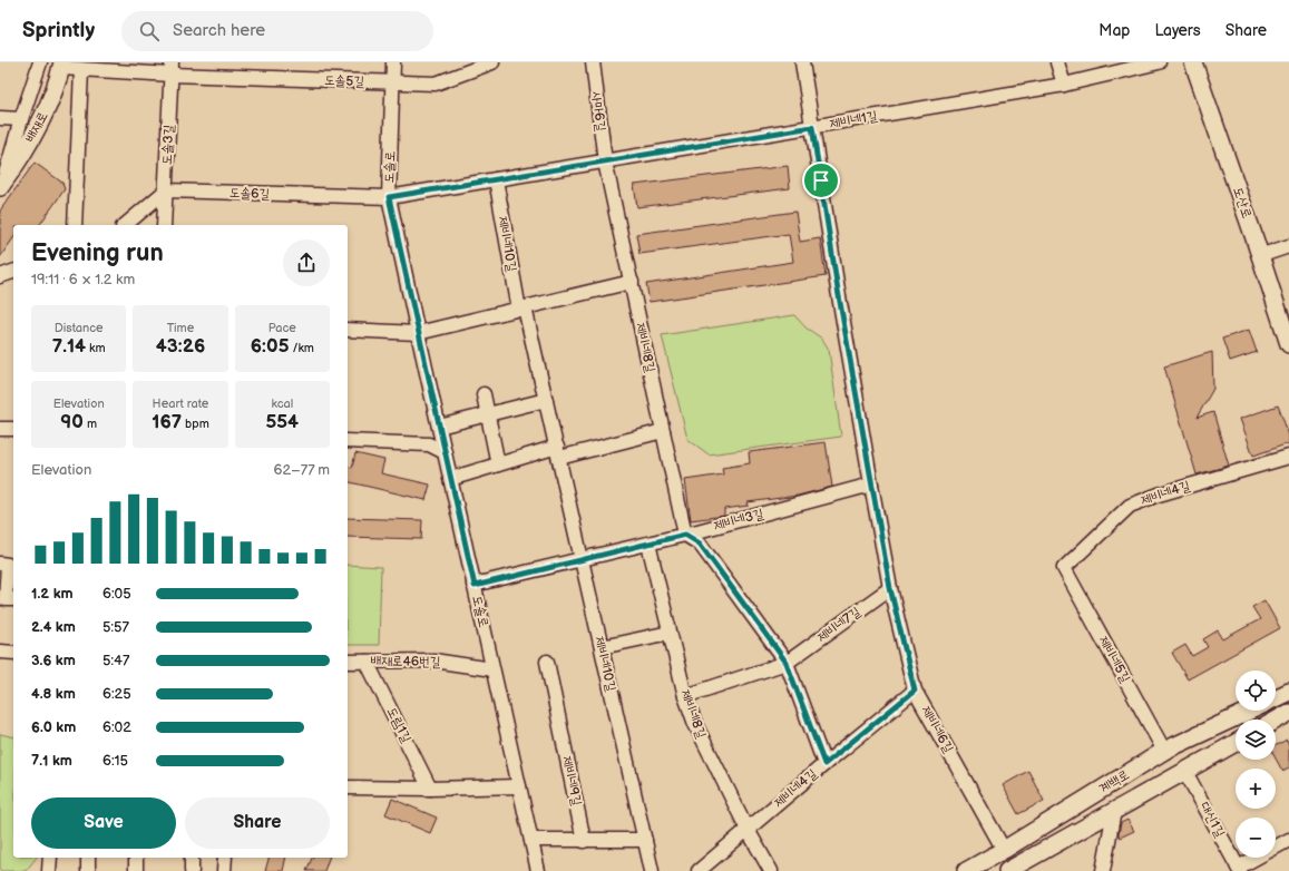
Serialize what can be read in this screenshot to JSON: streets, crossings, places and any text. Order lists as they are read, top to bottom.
{
  "streets": {
    "main road": ["배재로", "도산로", "계백로"],
    "street": [
      "도솔5길",
      "사마6길",
      "제비네1길",
      "도솔3길",
      "도솔로",
      "도솔6길",
      "제비네10길",
      "제비네8길",
      "제비네4길",
      "제비네3길",
      "제비네7길",
      "제비네5길",
      "배재로46번길",
      "도림1길",
      "제비네6길",
      "제비네9길",
      "대신1길"
    ]
  },
  "crossings": [
    ["도솔5길", "배재로"],
    ["도솔5길", "도솔3길"],
    ["도솔5길", "도솔로"],
    ["사마6길", "제비네1길"],
    ["사마6길", "제비네8길"],
    ["제비네1길", "도솔로"],
    ["제비네1길", "도솔6길"],
    ["제비네1길", "제비네10길"],
    ["제비네1길", "제비네8길"],
    ["제비네1길", "제비네6길"],
    ["도솔3길", "도솔6길"],
    ["도솔로", "도솔6길"],
    ["도솔로", "제비네3길"],
    ["도솔로", "배재로46번길"],
    ["제비네10길", "제비네3길"],
    ["제비네8길", "제비네4길"],
    ["제비네8길", "제비네3길"],
    ["제비네8길", "제비네7길"],
    ["제비네4길", "제비네5길"],
    ["제비네4길", "제비네6길"],
    ["제비네3길", "제비네6길"],
    ["제비네7길", "제비네6길"],
    ["제비네5길", "계백로"],
    ["배재로46번길", "도림1길"],
    ["제비네6길", "계백로"],
    ["계백로", "대신1길"]
  ],
  "page": {
    "header": "Sprintly",
    "search": "Search here",
    "nav": ["Map", "Layers", "Share"],
    "heading": ["Evening run", "19:11 · 6 × 1.2 km"],
    "stats": [
      ["Distance", "7.14 km"],
      ["Time", "43:26"],
      ["Pace", "6:05 /km"],
      ["Elevation", "90 m"],
      ["Heart rate", "167 bpm"],
      ["kcal", "554"]
    ],
    "chart": ["Elevation", "62–77 m"],
    "list": [
      {
        "name": "1.2 km",
        "note": "6:05"
      },
      {
        "name": "2.4 km",
        "note": "5:57"
      },
      {
        "name": "3.6 km",
        "note": "5:47"
      },
      {
        "name": "4.8 km",
        "note": "6:25"
      },
      {
        "name": "6.0 km",
        "note": "6:02"
      },
      {
        "name": "7.1 km",
        "note": "6:15"
      }
    ],
    "map_buttons": ["+", "−"],
    "buttons": ["Save", "Share"]
  }
}
